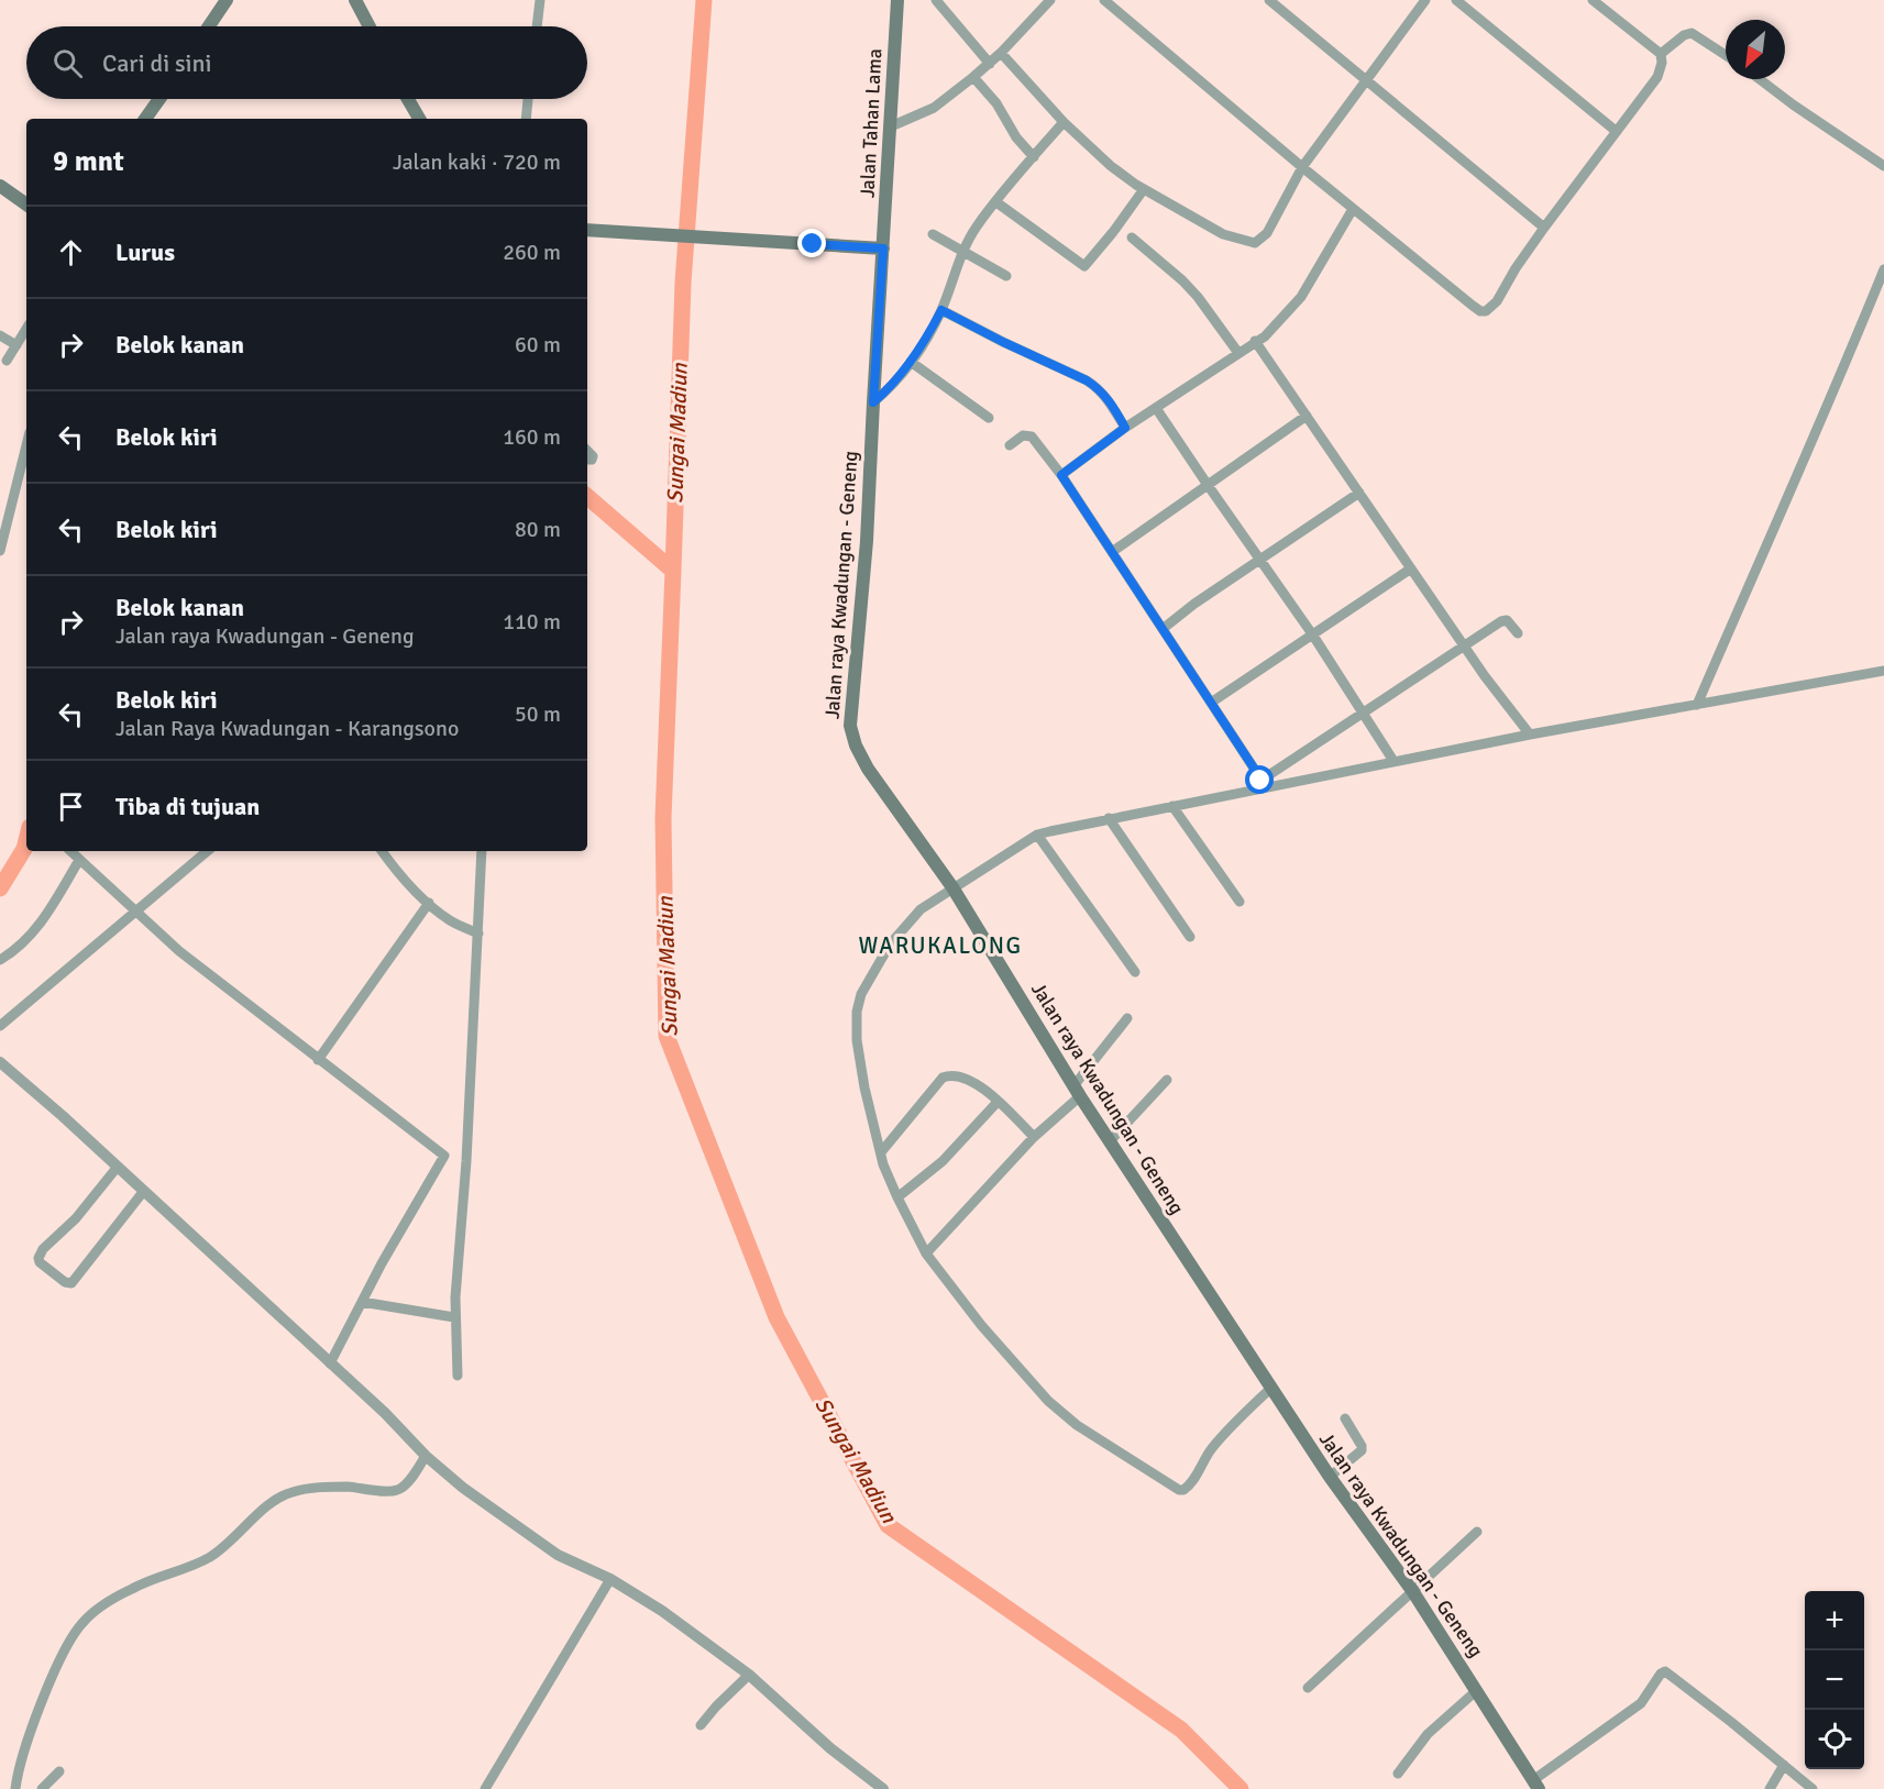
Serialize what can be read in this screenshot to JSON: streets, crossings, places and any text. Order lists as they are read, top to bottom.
{
  "streets": {
    "main road": ["Jalan Tahan Lama", "Jalan raya Kwadungan - Geneng"]
  },
  "crossings": [
    ["Jalan Tahan Lama", "Jalan raya Kwadungan - Geneng"]
  ],
  "districts": ["WARUKALONG"],
  "water": ["Sungai Madiun"],
  "north": "bottom left",
  "page": {
    "search": "Cari di sini",
    "heading": ["9 mnt", "Jalan kaki · 720 m"],
    "list": [
      ["Lurus", "260 m"],
      ["Belok kanan", "60 m"],
      ["Belok kiri", "160 m"],
      ["Belok kiri", "80 m"],
      ["Belok kanan", "Jalan raya Kwadungan - Geneng", "110 m"],
      ["Belok kiri", "Jalan Raya Kwadungan - Karangsono", "50 m"],
      "Tiba di tujuan"
    ],
    "map_buttons": ["+", "−"]
  }
}
